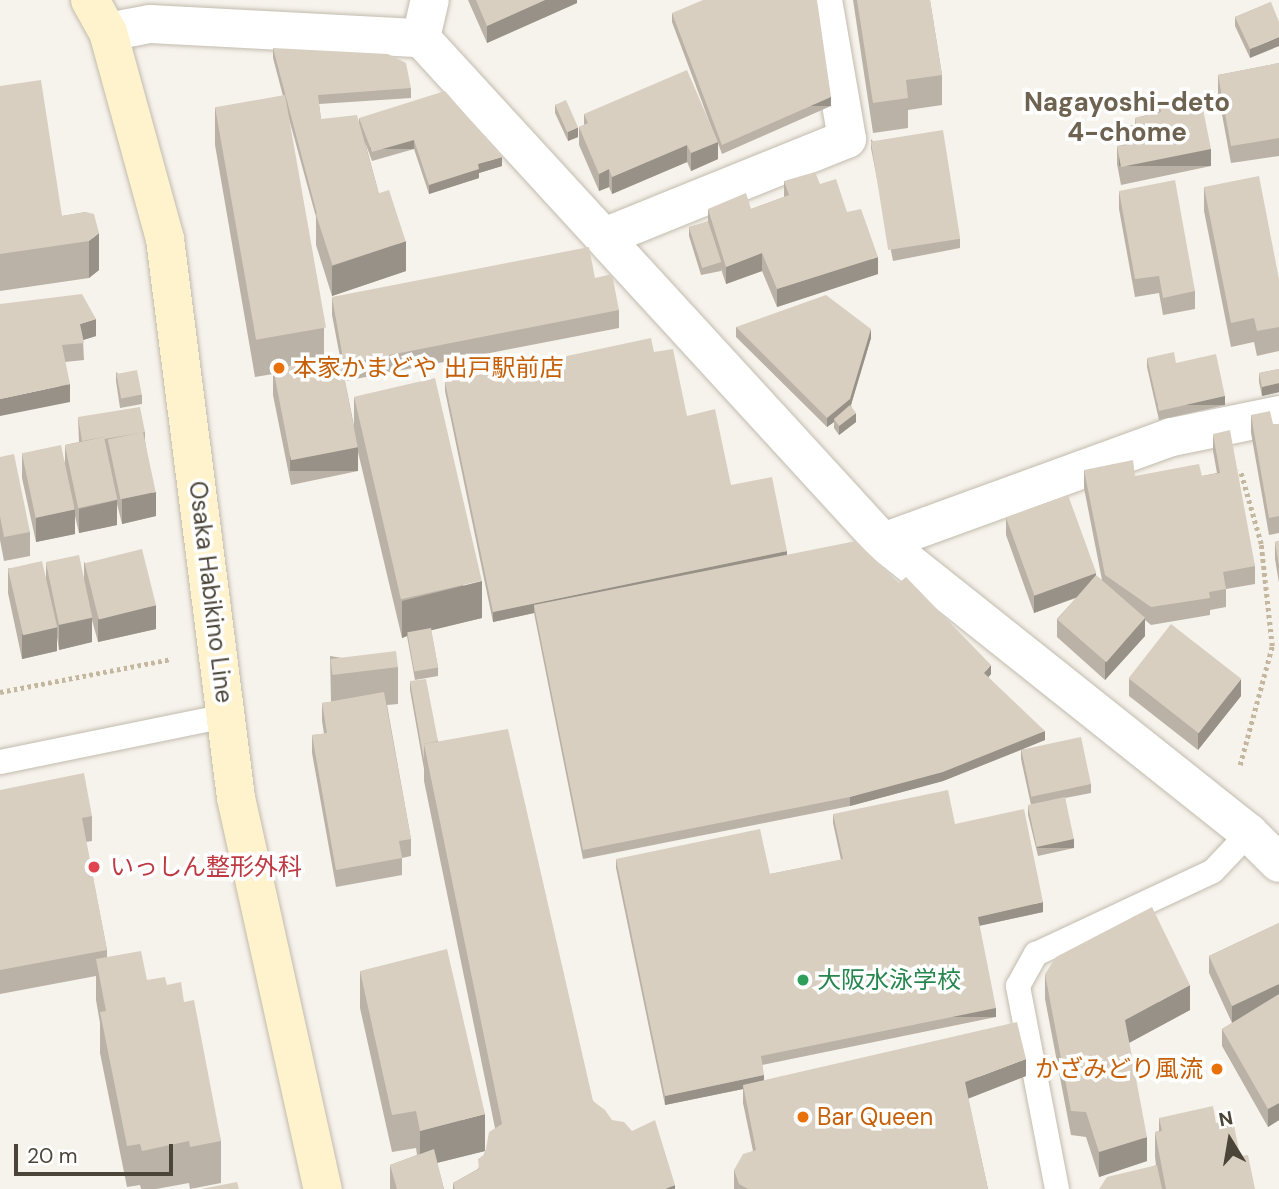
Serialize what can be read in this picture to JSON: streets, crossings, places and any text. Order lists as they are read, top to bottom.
{
  "streets": {
    "main road": ["Osaka Habikino Line"]
  },
  "districts": ["Nagayoshi-deto 4-chome"],
  "places": [
    "本家かまどや 出戸駅前店",
    "いっしん整形外科",
    "大阪水泳学校",
    "かざみどり風流",
    "Bar Queen"
  ],
  "scale_bar": "20 m",
  "north": "top"
}
